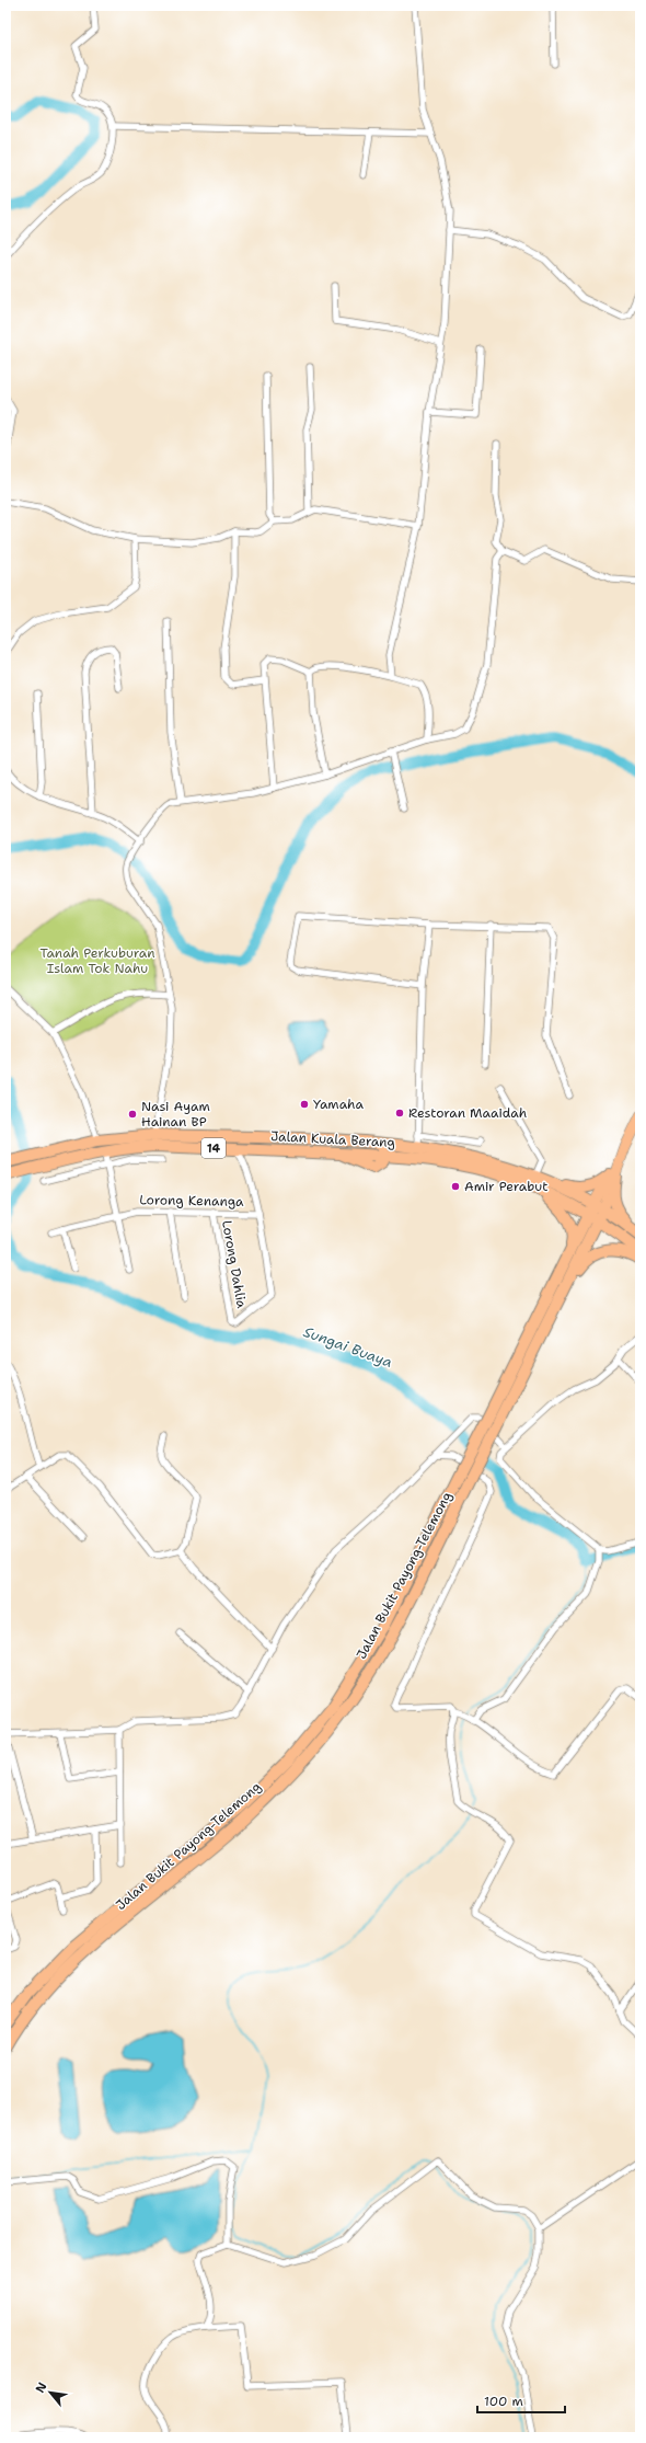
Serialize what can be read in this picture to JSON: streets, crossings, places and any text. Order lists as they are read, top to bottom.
{
  "streets": {
    "highway": ["Jalan Kuala Berang", "14", "Jalan Bukit Payong-Telemong"],
    "street": ["Lorong Kenanga", "Lorong Dahlia"]
  },
  "crossings": [
    ["Jalan Kuala Berang", "Jalan Bukit Payong-Telemong"],
    ["Lorong Kenanga", "Lorong Dahlia"]
  ],
  "water": ["Sungai Buaya"],
  "parks": ["Tanah Perkuburan Islam Tok Nahu"],
  "places": [
    "Yamaha",
    "Restoran Maaidah",
    "Nasi Ayam Hainan BP",
    "Amir Perabut"
  ],
  "scale_bar": "100 m",
  "north": "top left"
}
